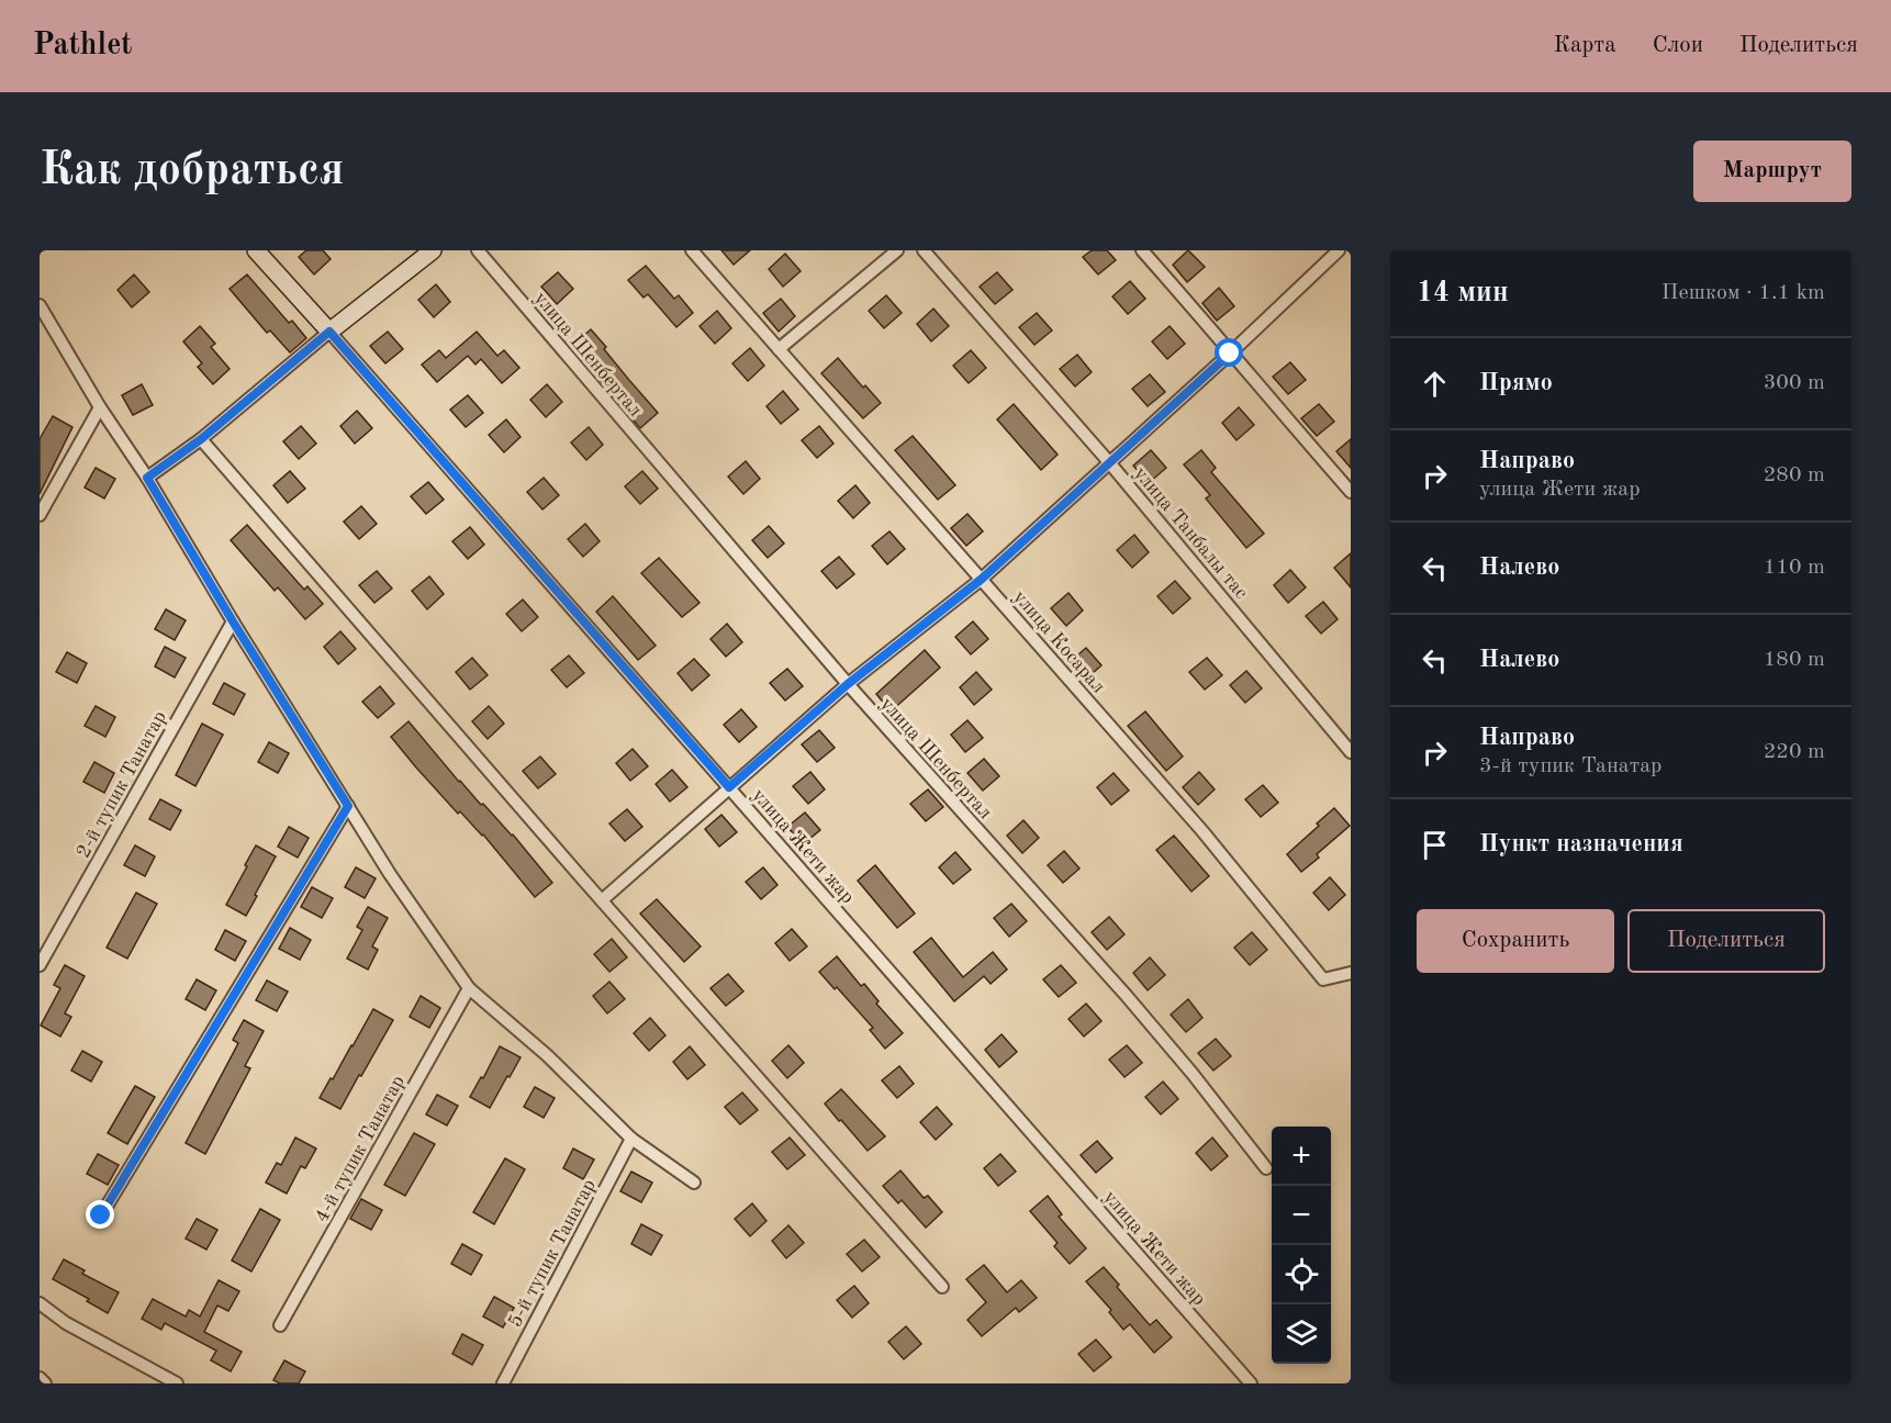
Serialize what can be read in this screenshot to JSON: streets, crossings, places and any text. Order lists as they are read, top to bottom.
{
  "streets": {
    "street": [
      "улица Шенбертал",
      "улица Танбалы тас",
      "улица Косарал",
      "2-й тупик Танатар",
      "улица Жети жар",
      "4-й тупик Танатар",
      "5-й тупик Танатар"
    ]
  },
  "page": {
    "header": "Pathlet",
    "nav": ["Карта", "Слои", "Поделиться"],
    "buttons": [
      "Маршрут",
      ["Сохранить", "Поделиться"]
    ],
    "title": "Как добраться",
    "heading": ["14 мин", "Пешком · 1.1 km"],
    "list": [
      ["Прямо", "300 m"],
      ["Направо", "улица Жети жар", "280 m"],
      ["Налево", "110 m"],
      ["Налево", "180 m"],
      ["Направо", "3-й тупик Танатар", "220 m"],
      "Пункт назначения"
    ],
    "map_buttons": ["+", "−"]
  }
}
